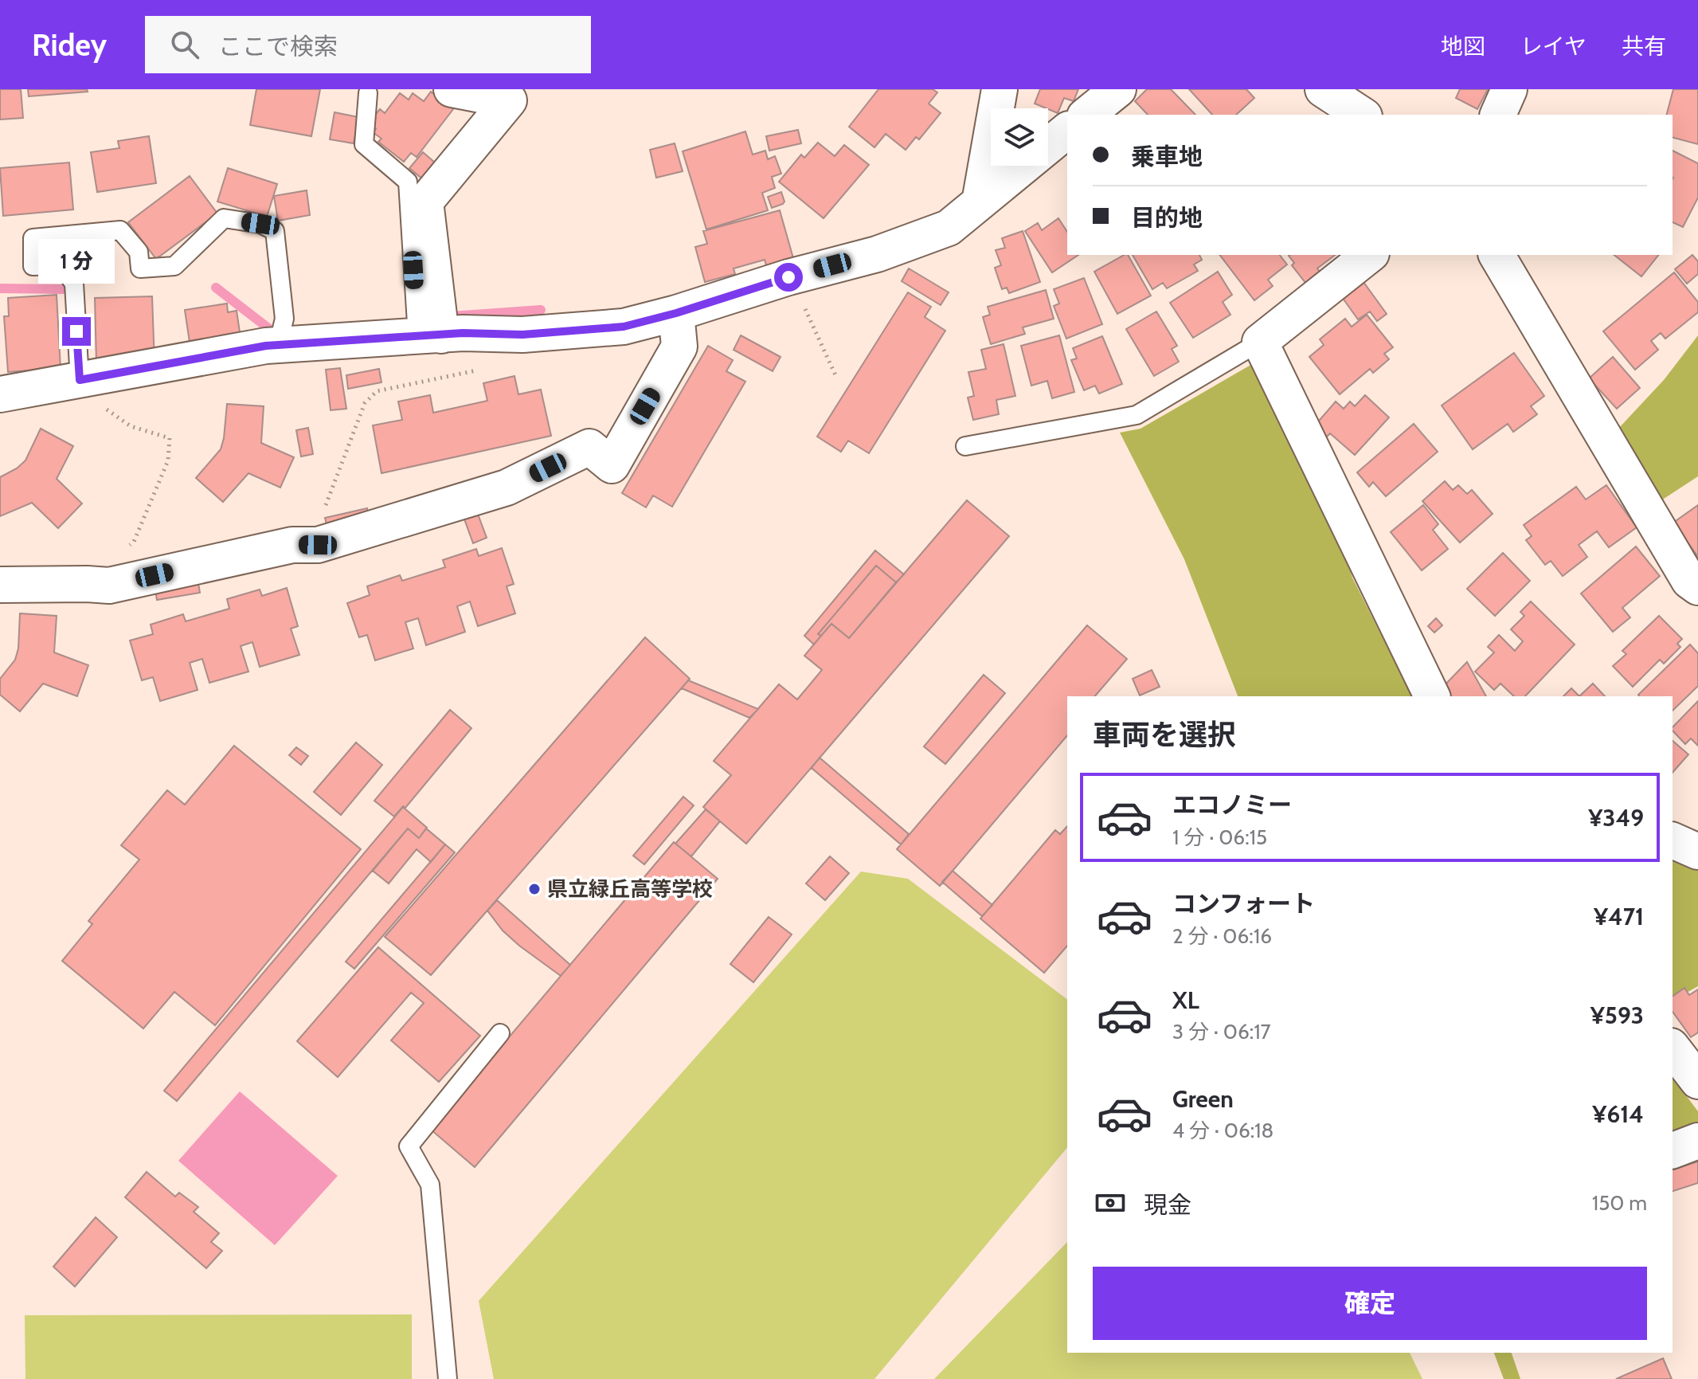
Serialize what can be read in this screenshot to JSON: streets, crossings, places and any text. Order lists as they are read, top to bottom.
{
  "places": ["県立緑丘高等学校"],
  "page": {
    "header": "Ridey",
    "search": "ここで検索",
    "nav": ["地図", "レイヤ", "共有"],
    "banner": ["乗車地", "目的地"],
    "bubble": "1 分",
    "heading": "車両を選択",
    "list": [
      {
        "name": "エコノミー",
        "note": "1 分 · 06:15",
        "value": "¥349"
      },
      {
        "name": "コンフォート",
        "note": "2 分 · 06:16",
        "value": "¥471"
      },
      {
        "name": "XL",
        "note": "3 分 · 06:17",
        "value": "¥593"
      },
      {
        "name": "Green",
        "note": "4 分 · 06:18",
        "value": "¥614"
      }
    ],
    "pay": ["現金", "150 m"],
    "buttons": "確定"
  }
}
